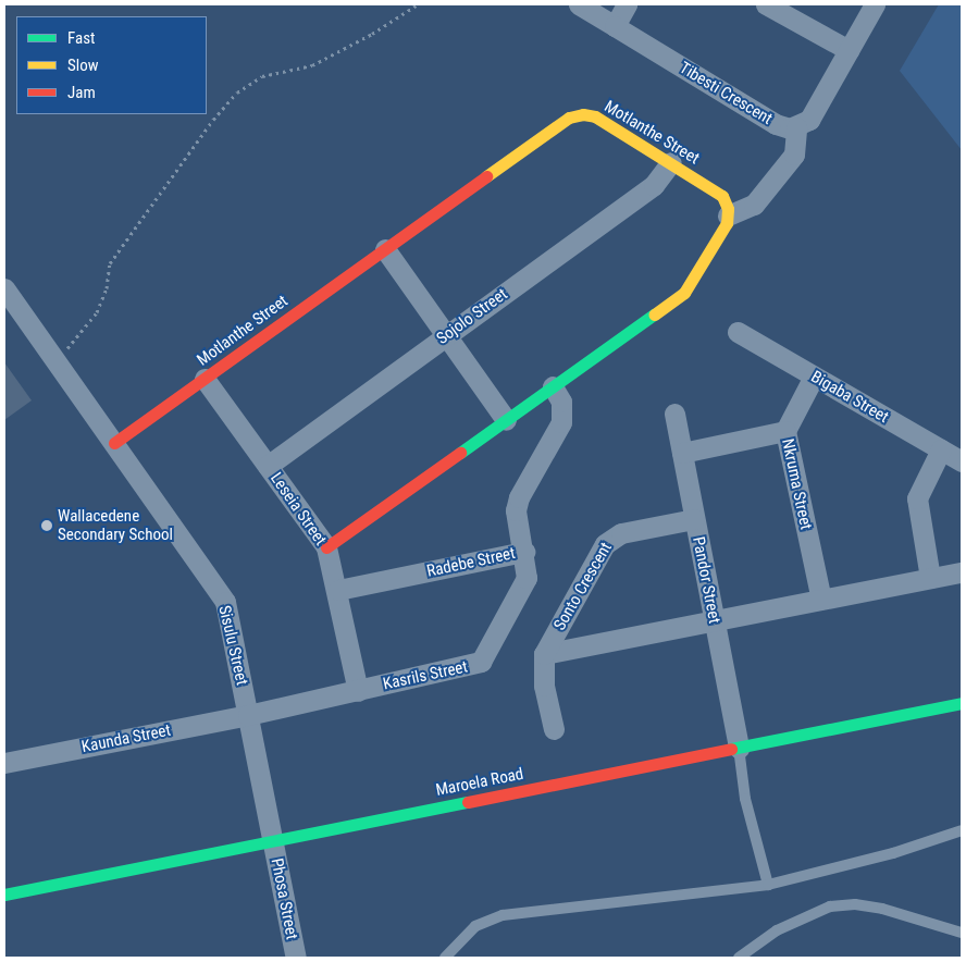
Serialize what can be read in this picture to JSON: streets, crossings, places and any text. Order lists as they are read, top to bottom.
{
  "streets": {
    "street": [
      "Tibesti Crescent",
      "Motlanthe Street",
      "Sojolo Street",
      "Bigaba Street",
      "Nkruma Street",
      "Leseia Street",
      "Radebe Street",
      "Pandor Street",
      "Sonto Crescent",
      "Sisulu Street",
      "Kasrils Street",
      "Kaunda Street",
      "Maroela Road",
      "Phosa Street"
    ]
  },
  "crossings": [
    ["Motlanthe Street", "Sojolo Street"],
    ["Motlanthe Street", "Leseia Street"],
    ["Motlanthe Street", "Sisulu Street"],
    ["Sojolo Street", "Leseia Street"],
    ["Bigaba Street", "Nkruma Street"],
    ["Leseia Street", "Radebe Street"],
    ["Leseia Street", "Kasrils Street"],
    ["Radebe Street", "Kasrils Street"],
    ["Pandor Street", "Sonto Crescent"],
    ["Pandor Street", "Maroela Road"],
    ["Sisulu Street", "Kasrils Street"],
    ["Sisulu Street", "Kaunda Street"],
    ["Sisulu Street", "Maroela Road"],
    ["Sisulu Street", "Phosa Street"],
    ["Kasrils Street", "Kaunda Street"],
    ["Maroela Road", "Phosa Street"]
  ],
  "places": ["Wallacedene Secondary School"],
  "legend": ["Fast", "Slow", "Jam"]
}
